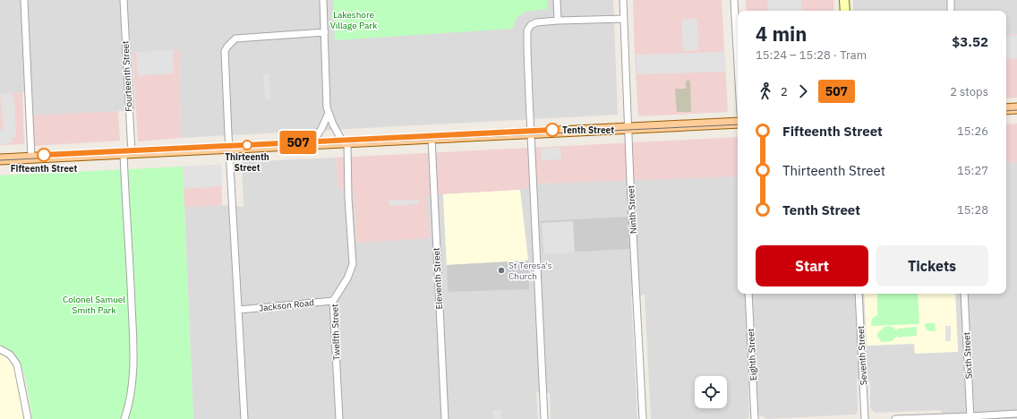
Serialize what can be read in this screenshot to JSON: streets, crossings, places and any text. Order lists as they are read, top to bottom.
{
  "streets": {
    "street": [
      "Fourteenth Street",
      "Ninth Street",
      "Eleventh Street",
      "Jackson Road",
      "Twelfth Street",
      "Eighth Street",
      "Seventh Street",
      "Sixth Street"
    ]
  },
  "crossings": [
    ["Jackson Road", "Twelfth Street"]
  ],
  "parks": ["Lakeshore Village Park", "Colonel Samuel Smith Park"],
  "places": [
    "Tenth Street",
    "Thirteenth Street",
    "Fifteenth Street",
    "St Teresa's Church"
  ],
  "lines": ["tram line 507"],
  "page": {
    "on_map": "507",
    "heading": ["4 min", "15:24 – 15:28 · Tram", "$3.52"],
    "legs": ["2", "507", "2 stops"],
    "list": [
      {
        "name": "Fifteenth Street",
        "value": "15:26"
      },
      {
        "name": "Thirteenth Street",
        "value": "15:27"
      },
      {
        "name": "Tenth Street",
        "value": "15:28"
      }
    ],
    "buttons": ["Start", "Tickets"]
  }
}
